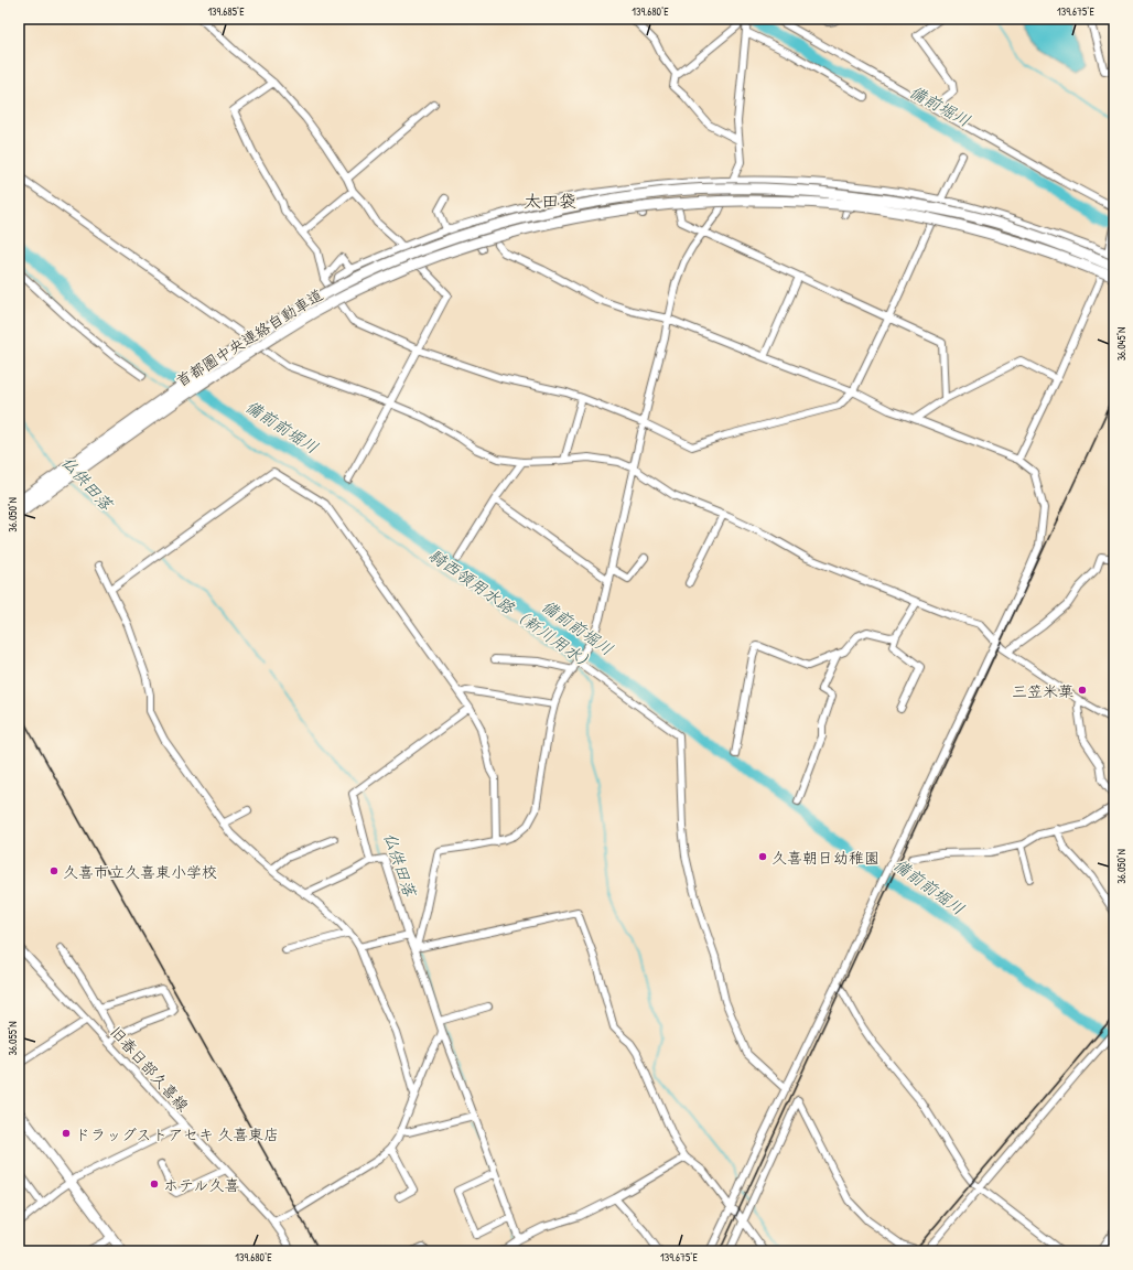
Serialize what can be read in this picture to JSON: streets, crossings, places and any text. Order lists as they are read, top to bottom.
{
  "streets": {
    "highway": ["首都圏中央連絡自動車道"],
    "street": ["旧春日部久喜線"]
  },
  "districts": ["太田袋"],
  "water": [
    "備前堀川",
    "備前前堀川",
    "仏供田落",
    "騎西領用水路（新川用水）"
  ],
  "places": [
    "三笠米菓",
    "久喜朝日幼稚園",
    "久喜市立久喜東小学校",
    "ドラッグストアセキ 久喜東店",
    "ホテル久喜"
  ],
  "coordinates": [
    "139.685°E",
    "139.680°E",
    "139.675°E",
    "36.045°N",
    "36.050°N",
    "36.055°N"
  ]
}
